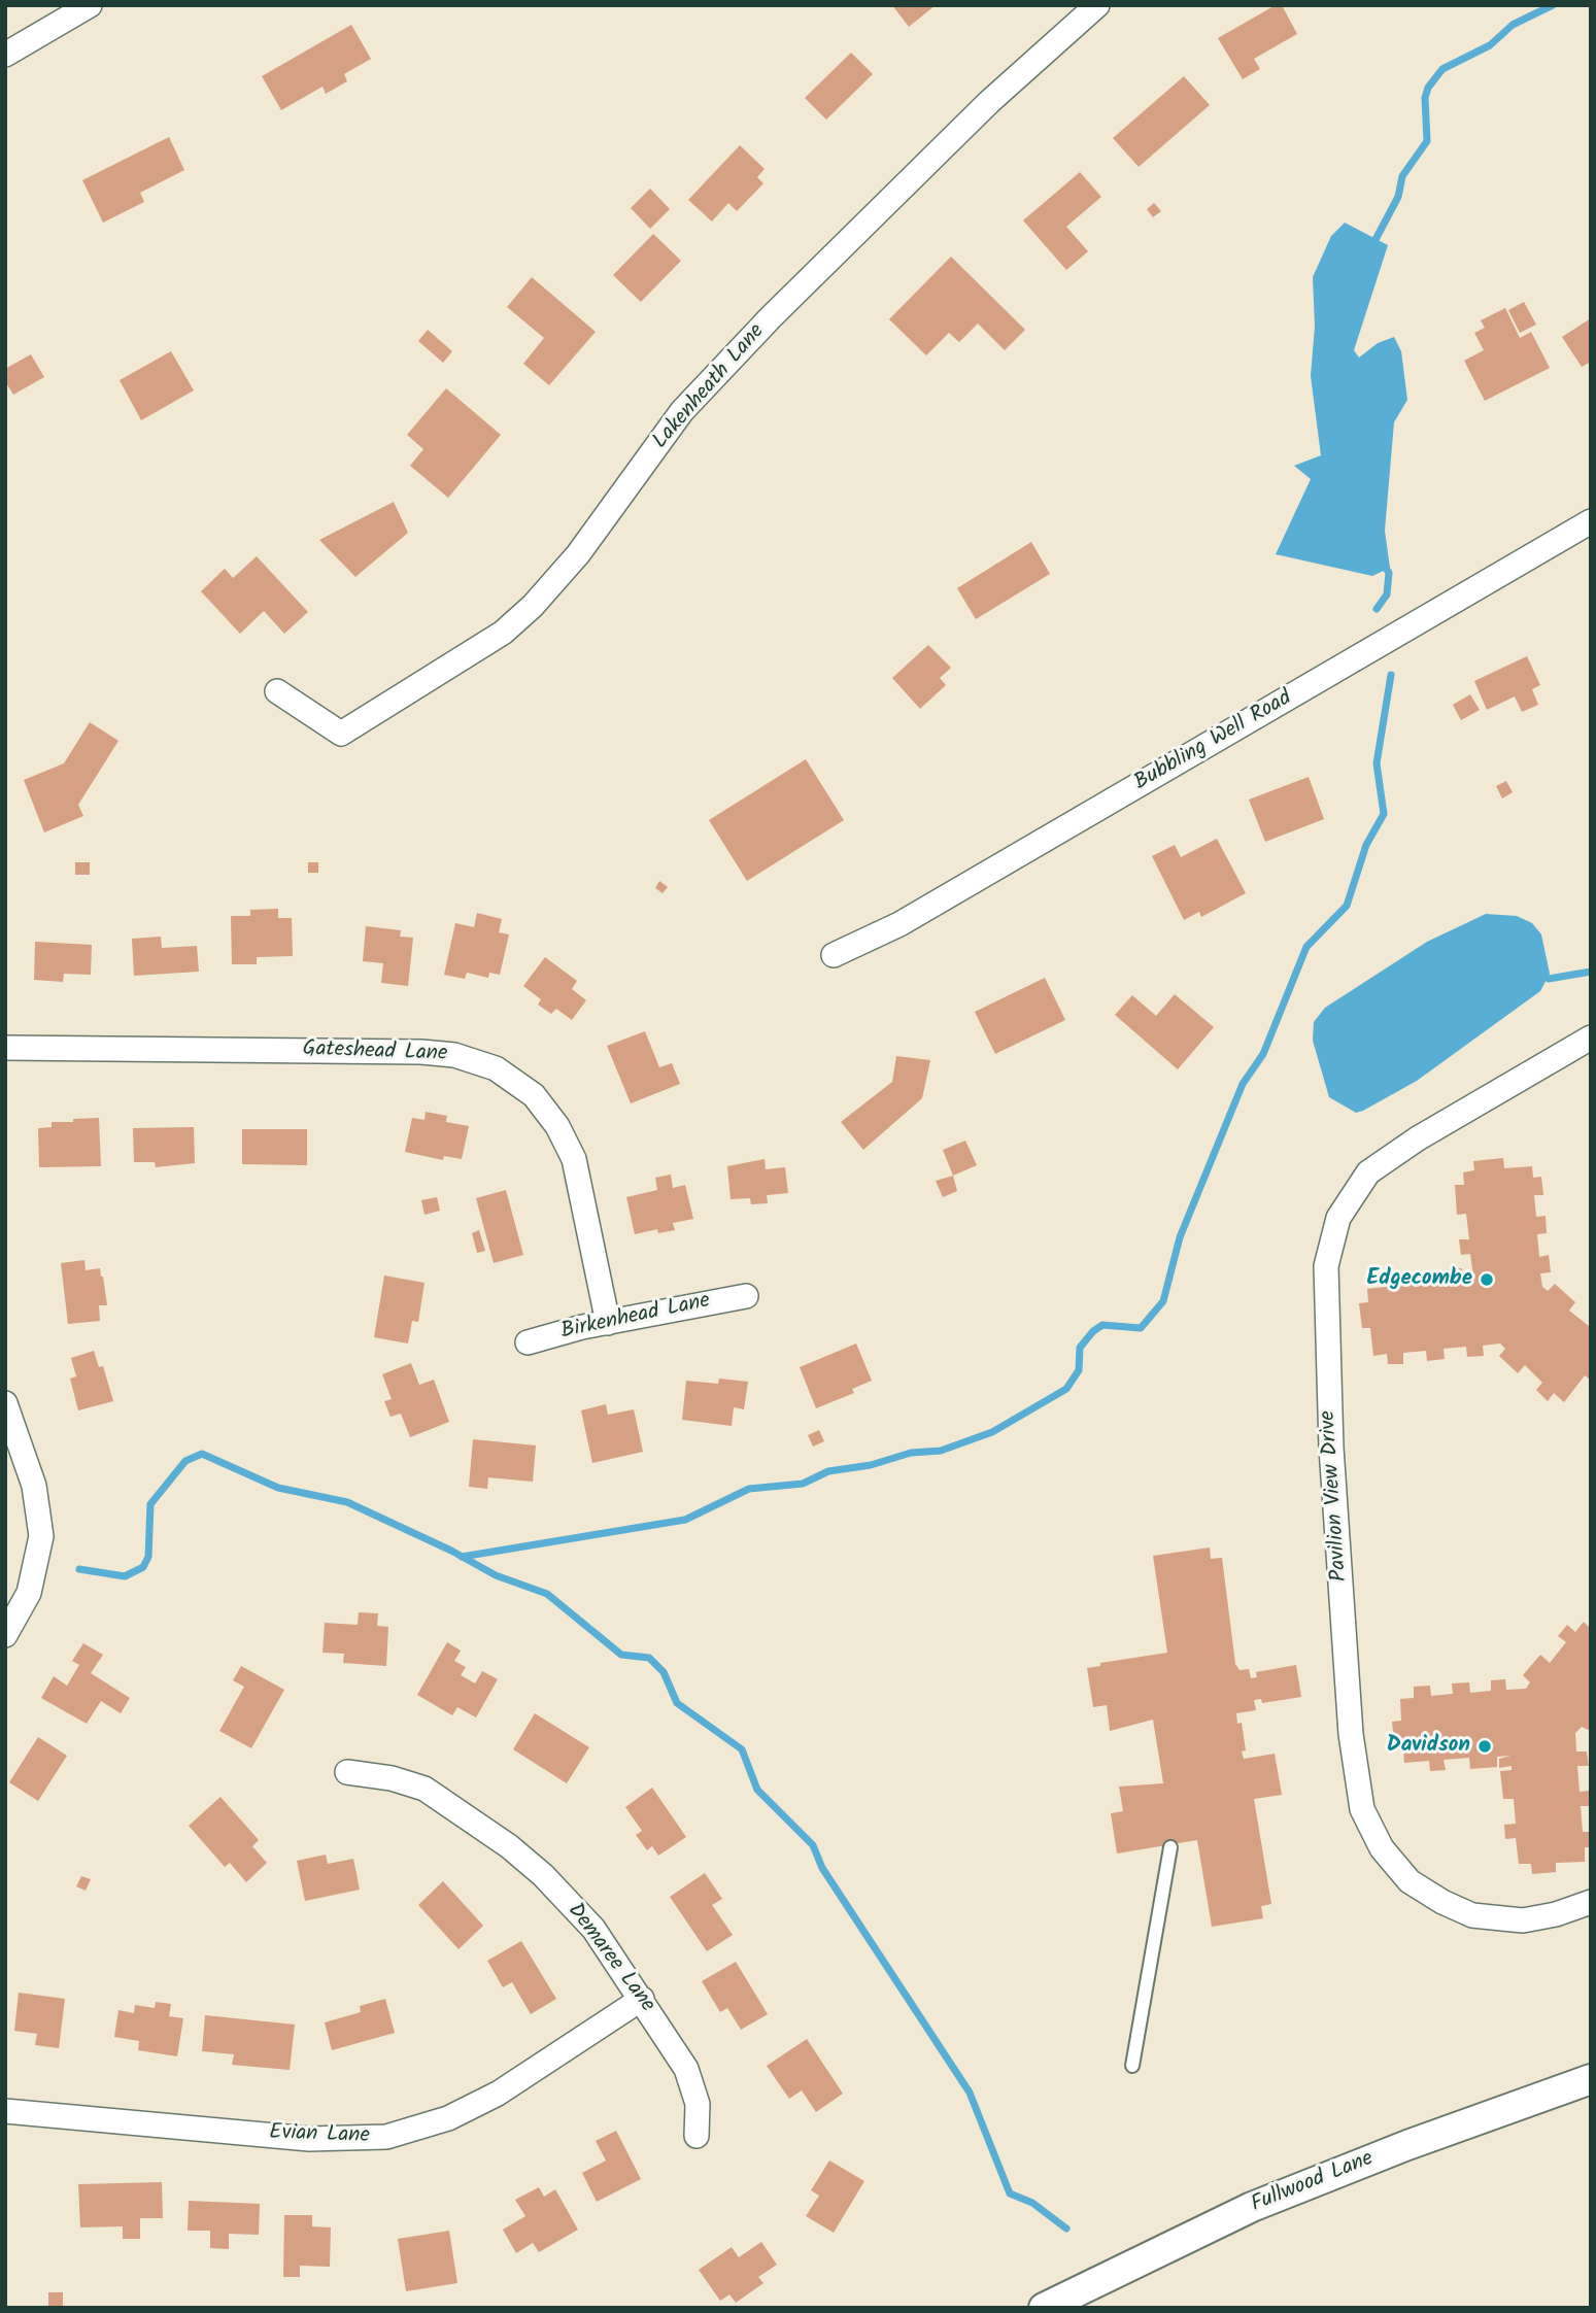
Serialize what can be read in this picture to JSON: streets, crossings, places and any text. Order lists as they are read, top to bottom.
{
  "streets": {
    "street": [
      "Lakenheath Lane",
      "Bubbling Well Road",
      "Gateshead Lane",
      "Birkenhead Lane",
      "Pavilion View Drive",
      "Demaree Lane",
      "Evian Lane",
      "Fullwood Lane"
    ]
  },
  "crossings": [
    ["Gateshead Lane", "Birkenhead Lane"],
    ["Demaree Lane", "Evian Lane"]
  ],
  "places": ["Edgecombe", "Davidson"]
}
